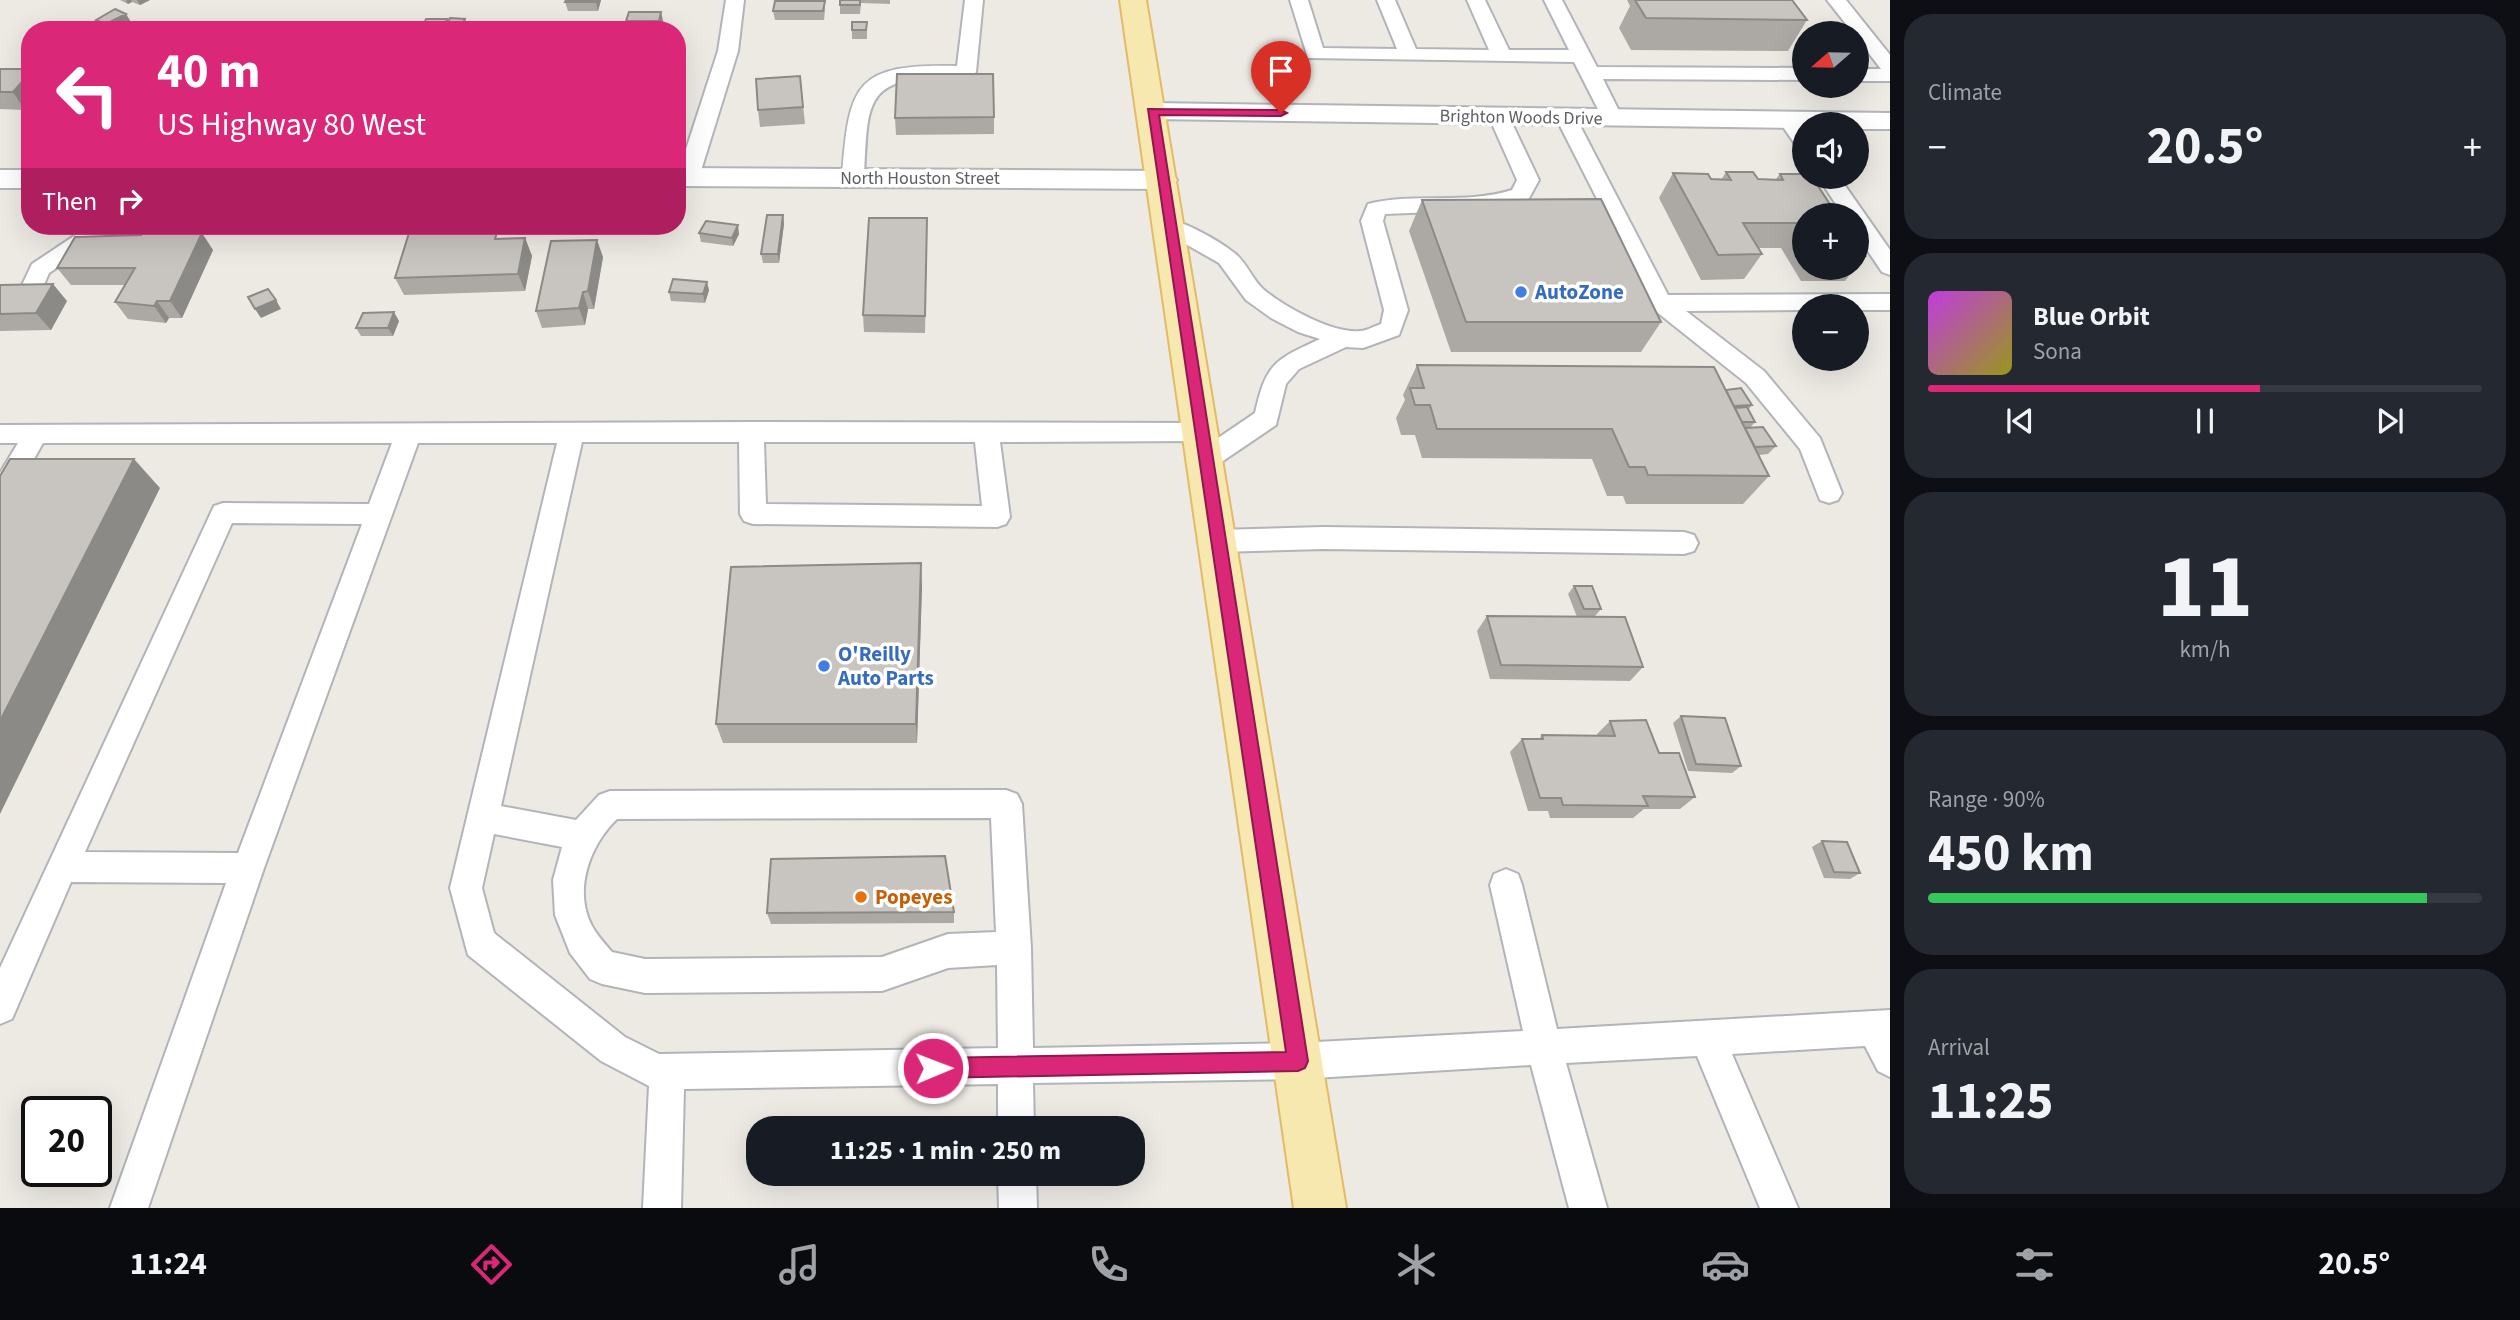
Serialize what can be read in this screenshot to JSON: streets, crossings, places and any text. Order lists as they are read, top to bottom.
{
  "streets": {
    "street": ["Brighton Woods Drive", "North Houston Street"]
  },
  "places": ["AutoZone", "O'Reilly Auto Parts", "Popeyes"],
  "north": "left",
  "page": {
    "tile": [
      "Climate",
      ["11", "km/h"],
      ["Range · 90%", "450 km"],
      ["Arrival", "11:25"]
    ],
    "map_buttons": ["+", "−"],
    "turn": ["40 m", "US Highway 80 West"],
    "heat": ["−", "20.5°", "+"],
    "then": "Then",
    "song": ["Blue Orbit", "Sona"],
    "limit": "20",
    "trip": "11:25 · 1 min · 250 m",
    "tabs": ["11:24", "20.5°"]
  }
}
